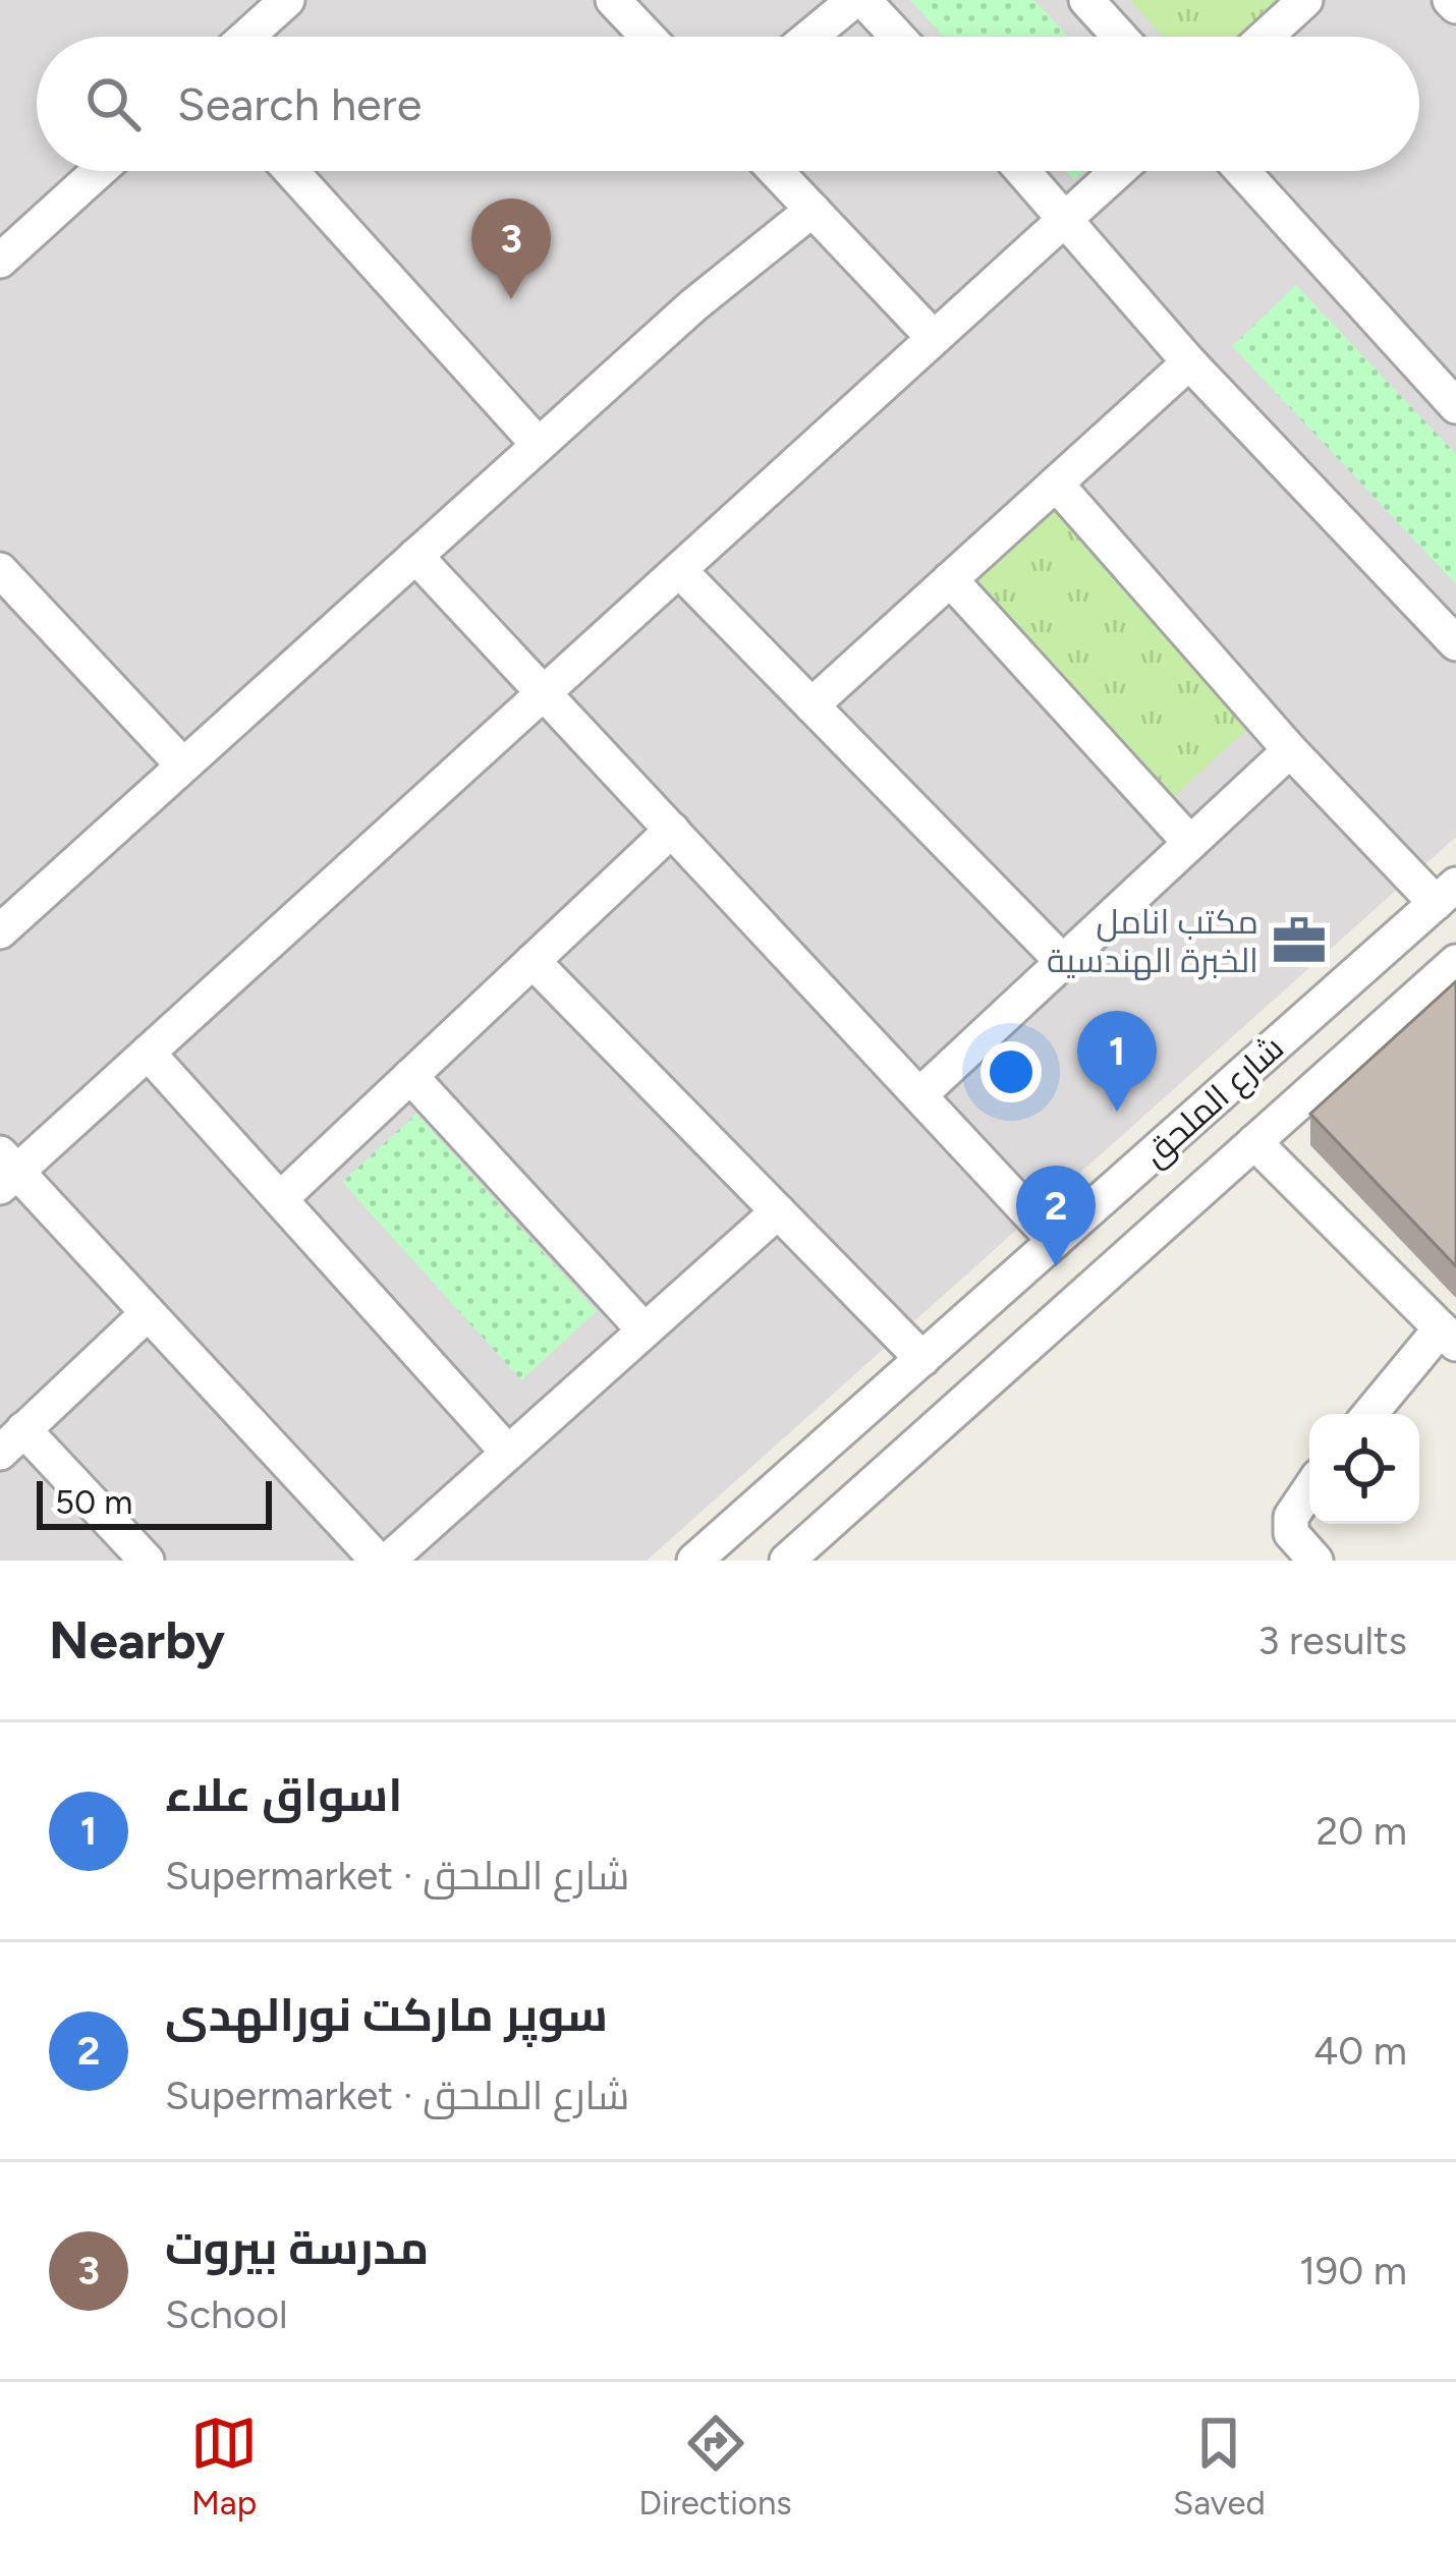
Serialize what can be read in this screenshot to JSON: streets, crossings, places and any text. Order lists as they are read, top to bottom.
{
  "streets": {
    "street": ["شارع الملحق"]
  },
  "places": {
    "office": ["مكتب انامل الخبرة الهندسية"]
  },
  "scale_bar": "50 m",
  "page": {
    "search": "Search here",
    "pins": ["3", "1", "2"],
    "scale": "50 m",
    "heading": ["Nearby", "3 results"],
    "list": [
      {
        "mark": "1",
        "name": "اسواق علاء",
        "note": "Supermarket · شارع الملحق",
        "value": "20 m"
      },
      {
        "mark": "2",
        "name": "سوپر مارکت نورالهدی",
        "note": "Supermarket · شارع الملحق",
        "value": "40 m"
      },
      {
        "mark": "3",
        "name": "مدرسة بيروت",
        "note": "School",
        "value": "190 m"
      }
    ],
    "nav": ["Map", "Directions", "Saved"]
  }
}
